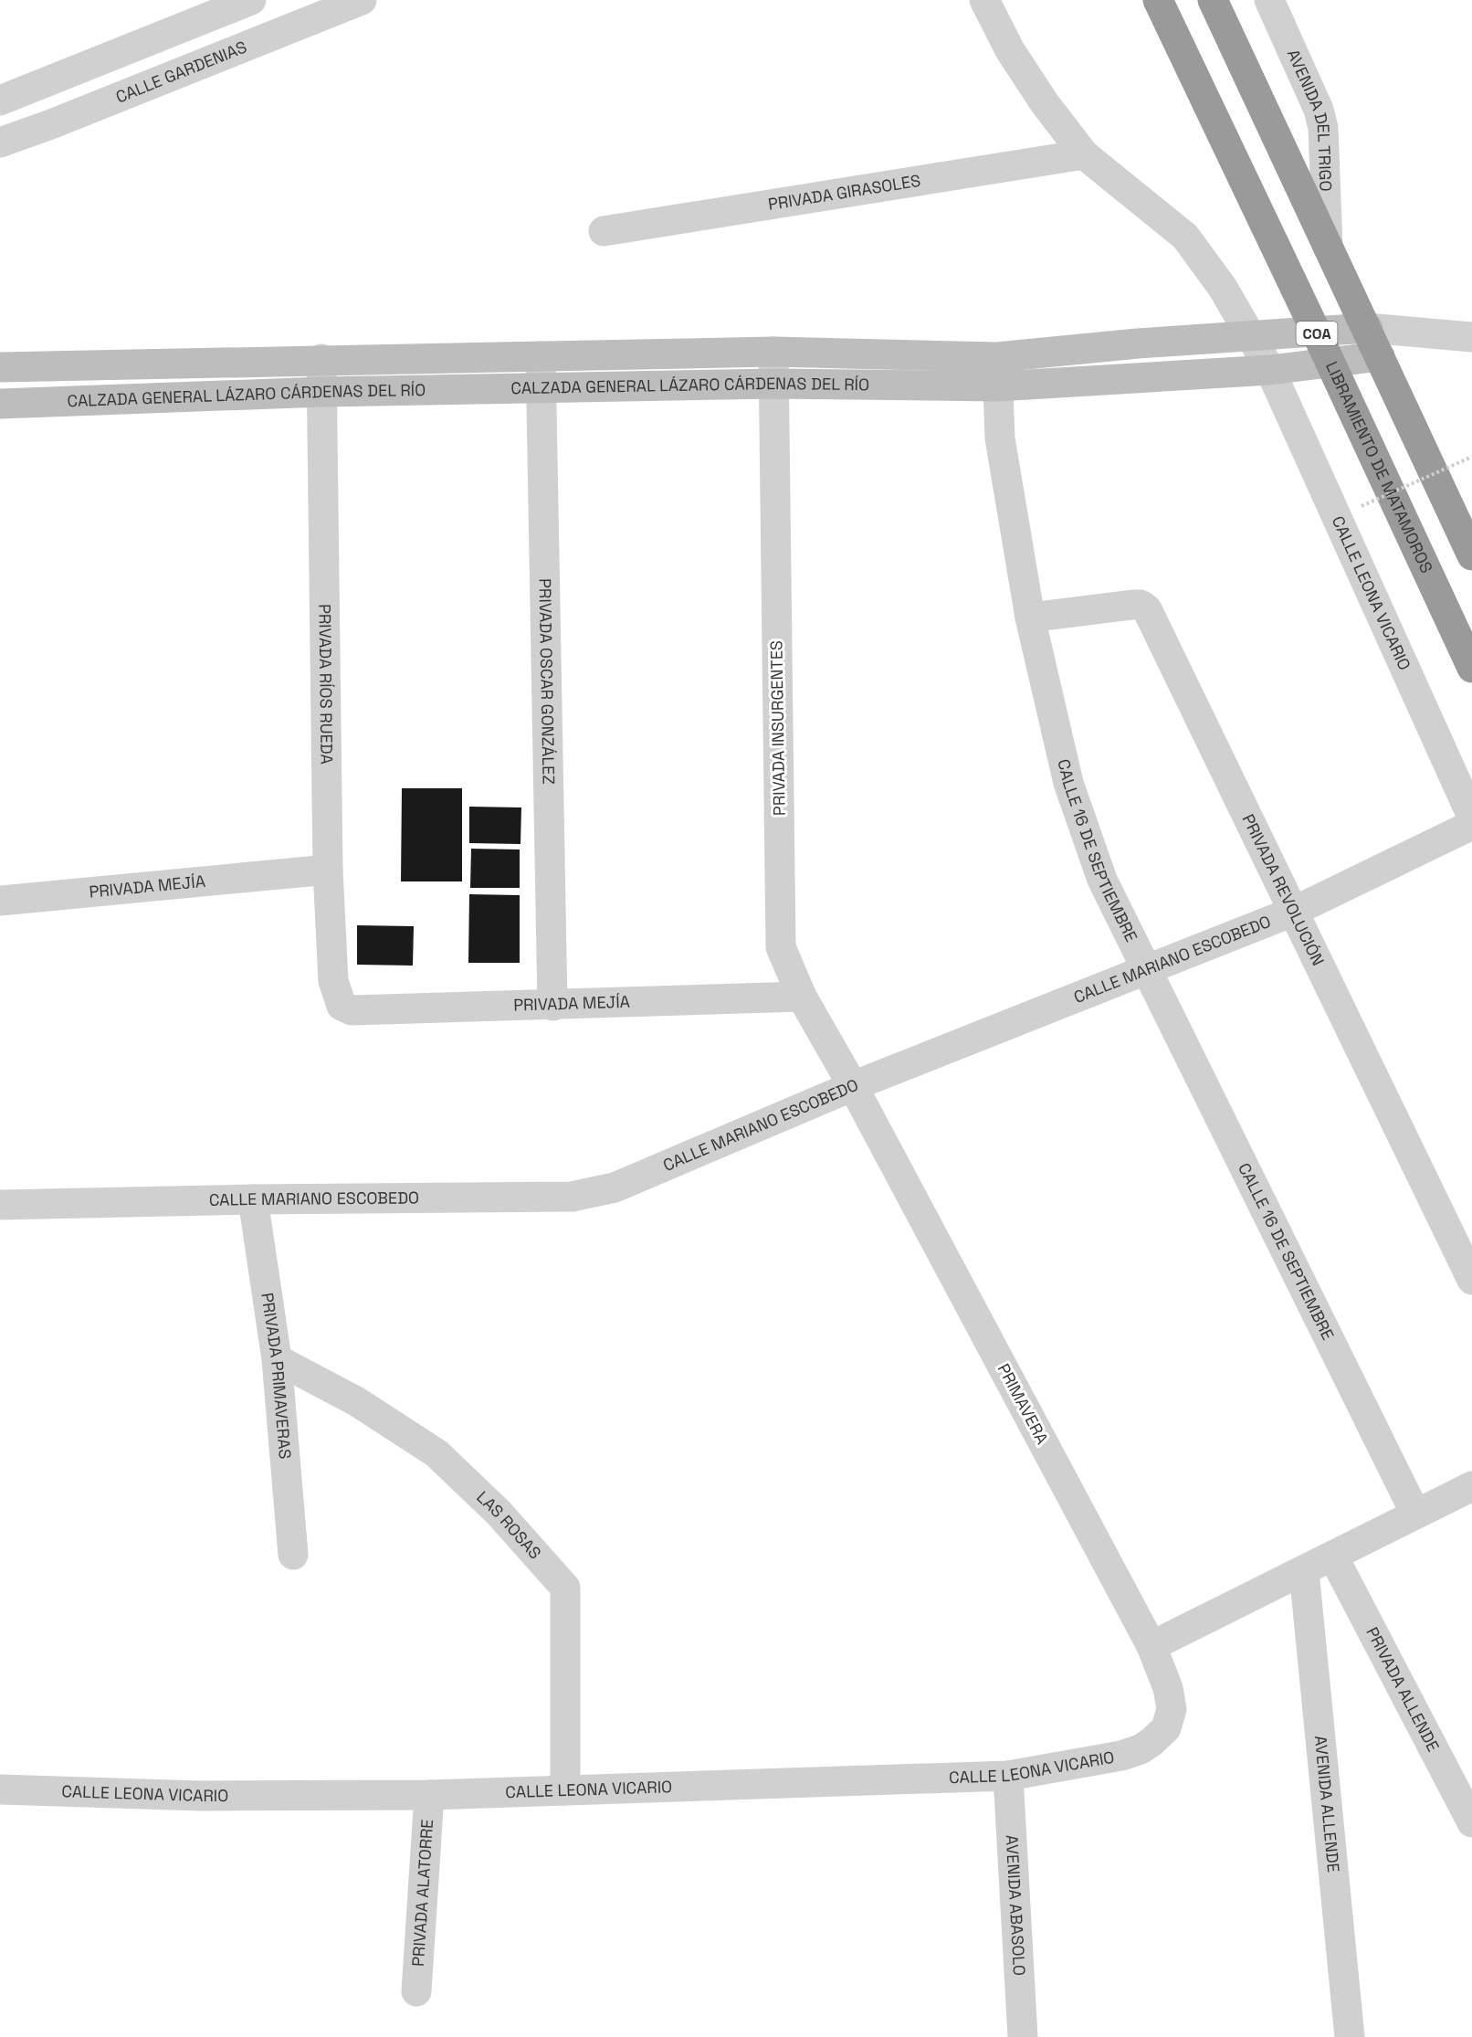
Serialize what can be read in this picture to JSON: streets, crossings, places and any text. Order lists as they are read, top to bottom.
{
  "streets": {
    "highway": ["COA", "LIBRAMIENTO DE MATAMOROS"],
    "street": [
      "CALLE GARDENIAS",
      "AVENIDA DEL TRIGO",
      "PRIVADA GIRASOLES",
      "CALZADA GENERAL LÁZARO CÁRDENAS DEL RÍO",
      "CALLE LEONA VICARIO",
      "PRIVADA OSCAR GONZÁLEZ",
      "PRIVADA RÍOS RUEDA",
      "PRIVADA INSURGENTES",
      "CALLE 16 DE SEPTIEMBRE",
      "PRIVADA MEJÍA",
      "PRIVADA REVOLUCIÓN",
      "CALLE MARIANO ESCOBEDO",
      "PRIVADA PRIMAVERAS",
      "PRIMAVERA",
      "LAS ROSAS",
      "PRIVADA ALLENDE",
      "AVENIDA ALLENDE",
      "PRIVADA ALATORRE",
      "AVENIDA ABASOLO"
    ]
  },
  "crossings": [
    ["PRIVADA GIRASOLES", "CALLE LEONA VICARIO"],
    ["CALZADA GENERAL LÁZARO CÁRDENAS DEL RÍO", "LIBRAMIENTO DE MATAMOROS"],
    ["CALZADA GENERAL LÁZARO CÁRDENAS DEL RÍO", "CALLE LEONA VICARIO"],
    ["CALZADA GENERAL LÁZARO CÁRDENAS DEL RÍO", "PRIVADA OSCAR GONZÁLEZ"],
    ["CALZADA GENERAL LÁZARO CÁRDENAS DEL RÍO", "PRIVADA RÍOS RUEDA"],
    ["CALZADA GENERAL LÁZARO CÁRDENAS DEL RÍO", "PRIVADA INSURGENTES"],
    ["CALZADA GENERAL LÁZARO CÁRDENAS DEL RÍO", "CALLE 16 DE SEPTIEMBRE"],
    ["CALLE LEONA VICARIO", "PRIMAVERA"],
    ["CALLE LEONA VICARIO", "LAS ROSAS"],
    ["CALLE LEONA VICARIO", "PRIVADA ALATORRE"],
    ["CALLE LEONA VICARIO", "AVENIDA ABASOLO"],
    ["PRIVADA OSCAR GONZÁLEZ", "PRIVADA MEJÍA"],
    ["PRIVADA RÍOS RUEDA", "PRIVADA MEJÍA"],
    ["PRIVADA INSURGENTES", "PRIVADA MEJÍA"],
    ["PRIVADA INSURGENTES", "CALLE MARIANO ESCOBEDO"],
    ["PRIVADA INSURGENTES", "PRIMAVERA"],
    ["CALLE 16 DE SEPTIEMBRE", "PRIVADA REVOLUCIÓN"],
    ["CALLE 16 DE SEPTIEMBRE", "CALLE MARIANO ESCOBEDO"],
    ["PRIVADA REVOLUCIÓN", "CALLE MARIANO ESCOBEDO"],
    ["CALLE MARIANO ESCOBEDO", "PRIVADA PRIMAVERAS"],
    ["CALLE MARIANO ESCOBEDO", "PRIMAVERA"],
    ["PRIVADA PRIMAVERAS", "LAS ROSAS"]
  ]
}
